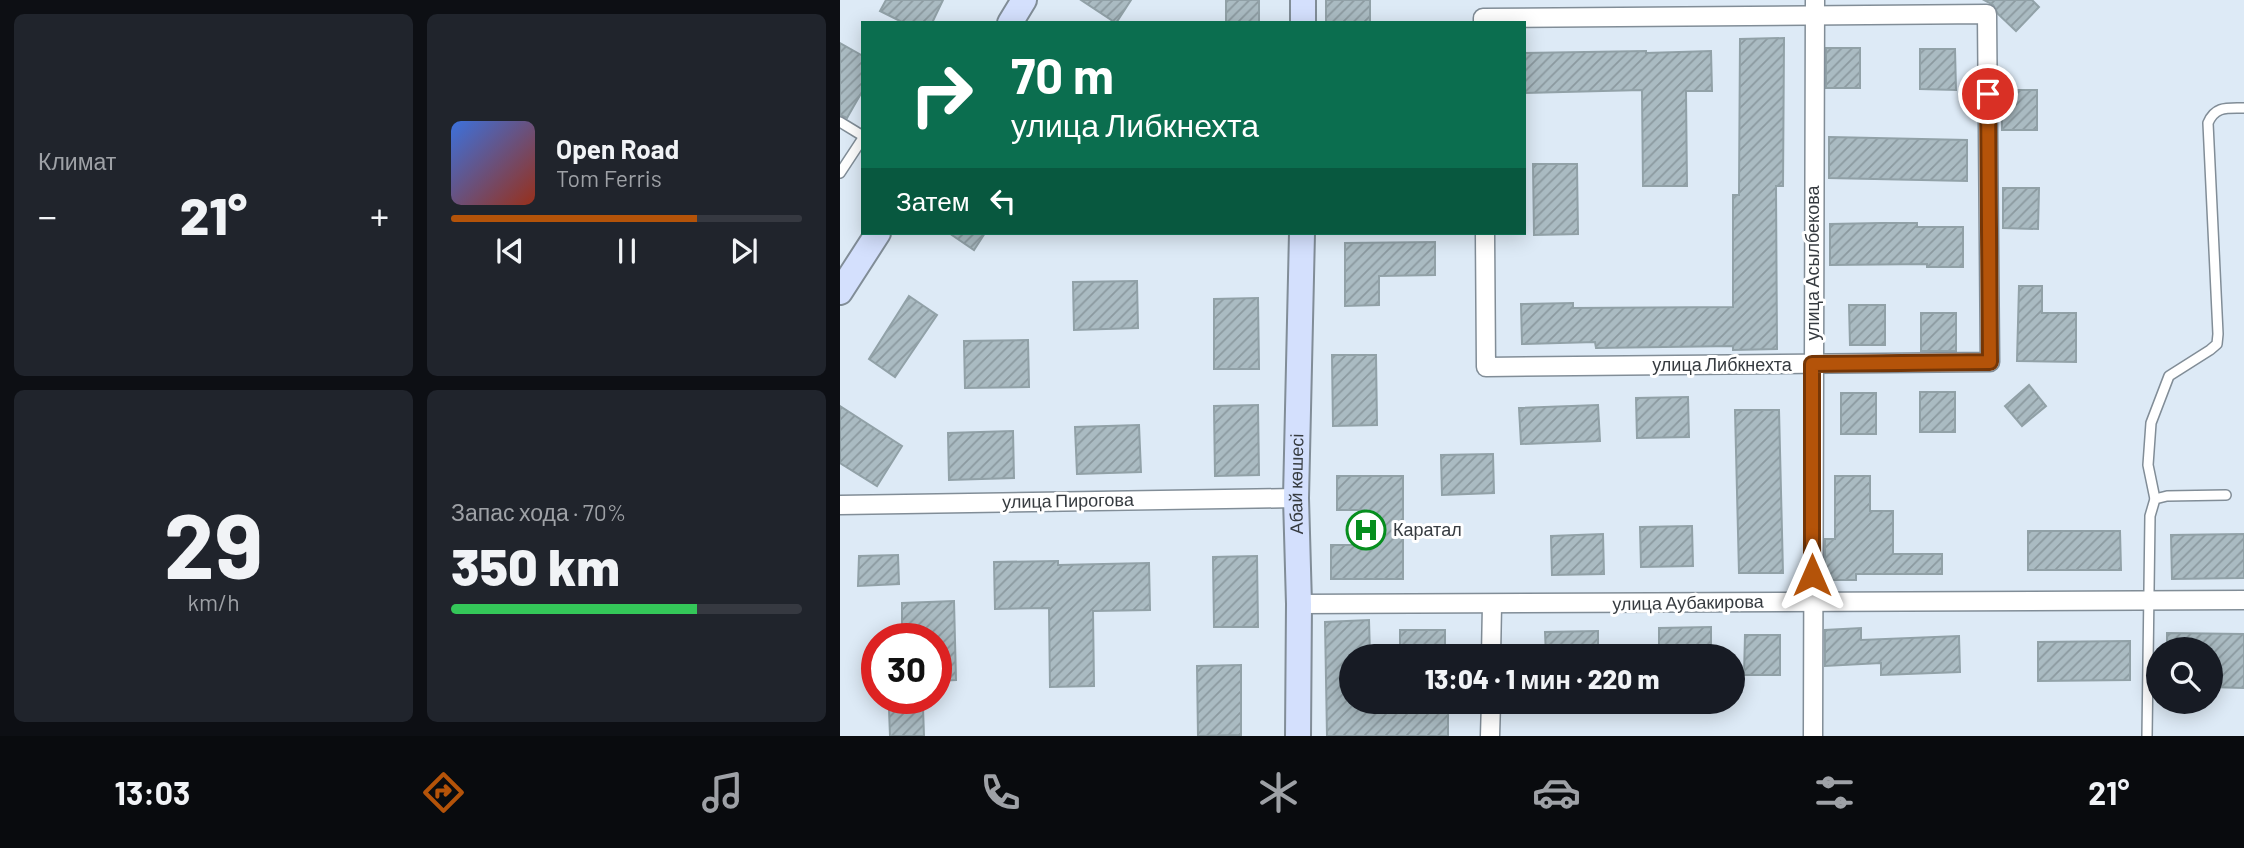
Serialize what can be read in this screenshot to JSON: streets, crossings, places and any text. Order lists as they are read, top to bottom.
{
  "streets": {
    "main road": ["Абай көшесі"],
    "street": [
      "улица Асылбекова",
      "улица Либкнехта",
      "улица Пирогова",
      "улица Аубакирова"
    ]
  },
  "crossings": [
    ["улица Асылбекова", "улица Либкнехта"],
    ["улица Асылбекова", "улица Аубакирова"],
    ["Абай көшесі", "улица Пирогова"],
    ["Абай көшесі", "улица Аубакирова"]
  ],
  "places": {
    "hospital": ["Каратал"]
  },
  "page": {
    "tile": [
      "Климат",
      ["29", "km/h"],
      ["Запас хода · 70%", "350 km"]
    ],
    "turn": ["70 m", "улица Либкнехта"],
    "song": ["Open Road", "Tom Ferris"],
    "then": "Затем",
    "heat": ["−", "21°", "+"],
    "limit": "30",
    "trip": "13:04 · 1 мин · 220 m",
    "tabs": ["13:03", "21°"]
  }
}
